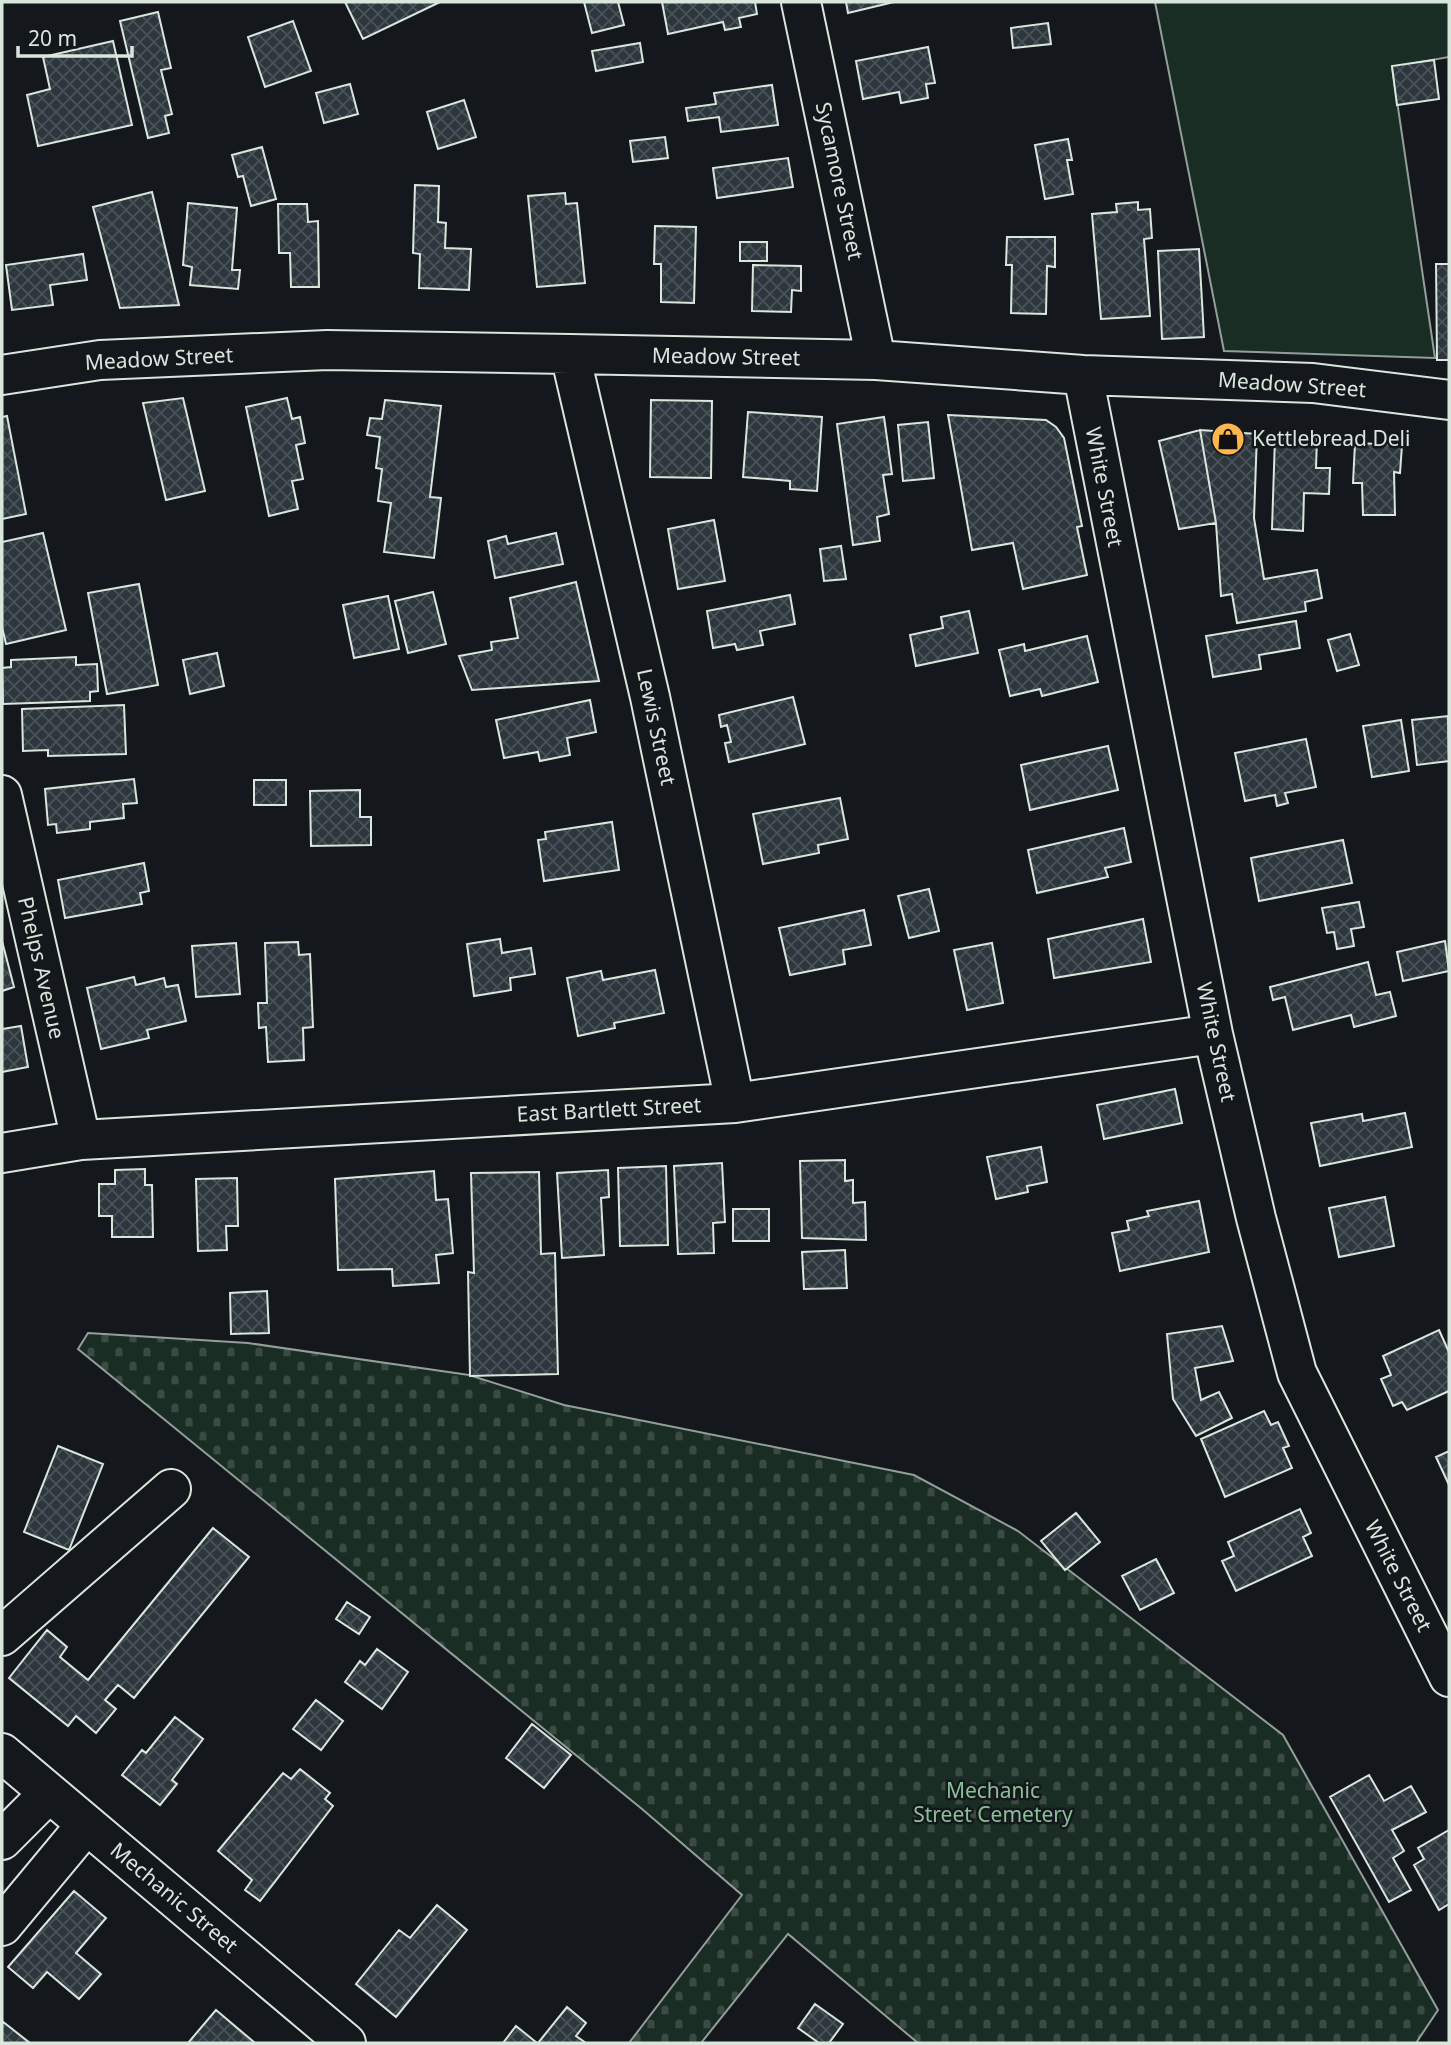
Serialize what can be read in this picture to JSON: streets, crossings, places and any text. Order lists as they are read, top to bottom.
{
  "streets": {
    "street": [
      "Sycamore Street",
      "Meadow Street",
      "White Street",
      "Lewis Street",
      "Phelps Avenue",
      "East Bartlett Street",
      "Mechanic Street"
    ]
  },
  "crossings": [
    ["Sycamore Street", "Meadow Street"],
    ["Meadow Street", "White Street"],
    ["Meadow Street", "Lewis Street"],
    ["White Street", "East Bartlett Street"],
    ["Lewis Street", "East Bartlett Street"],
    ["Phelps Avenue", "East Bartlett Street"]
  ],
  "parks": ["Mechanic Street Cemetery"],
  "places": {
    "shop": ["Kettlebread Deli"]
  },
  "scale_bar": "20 m"
}
